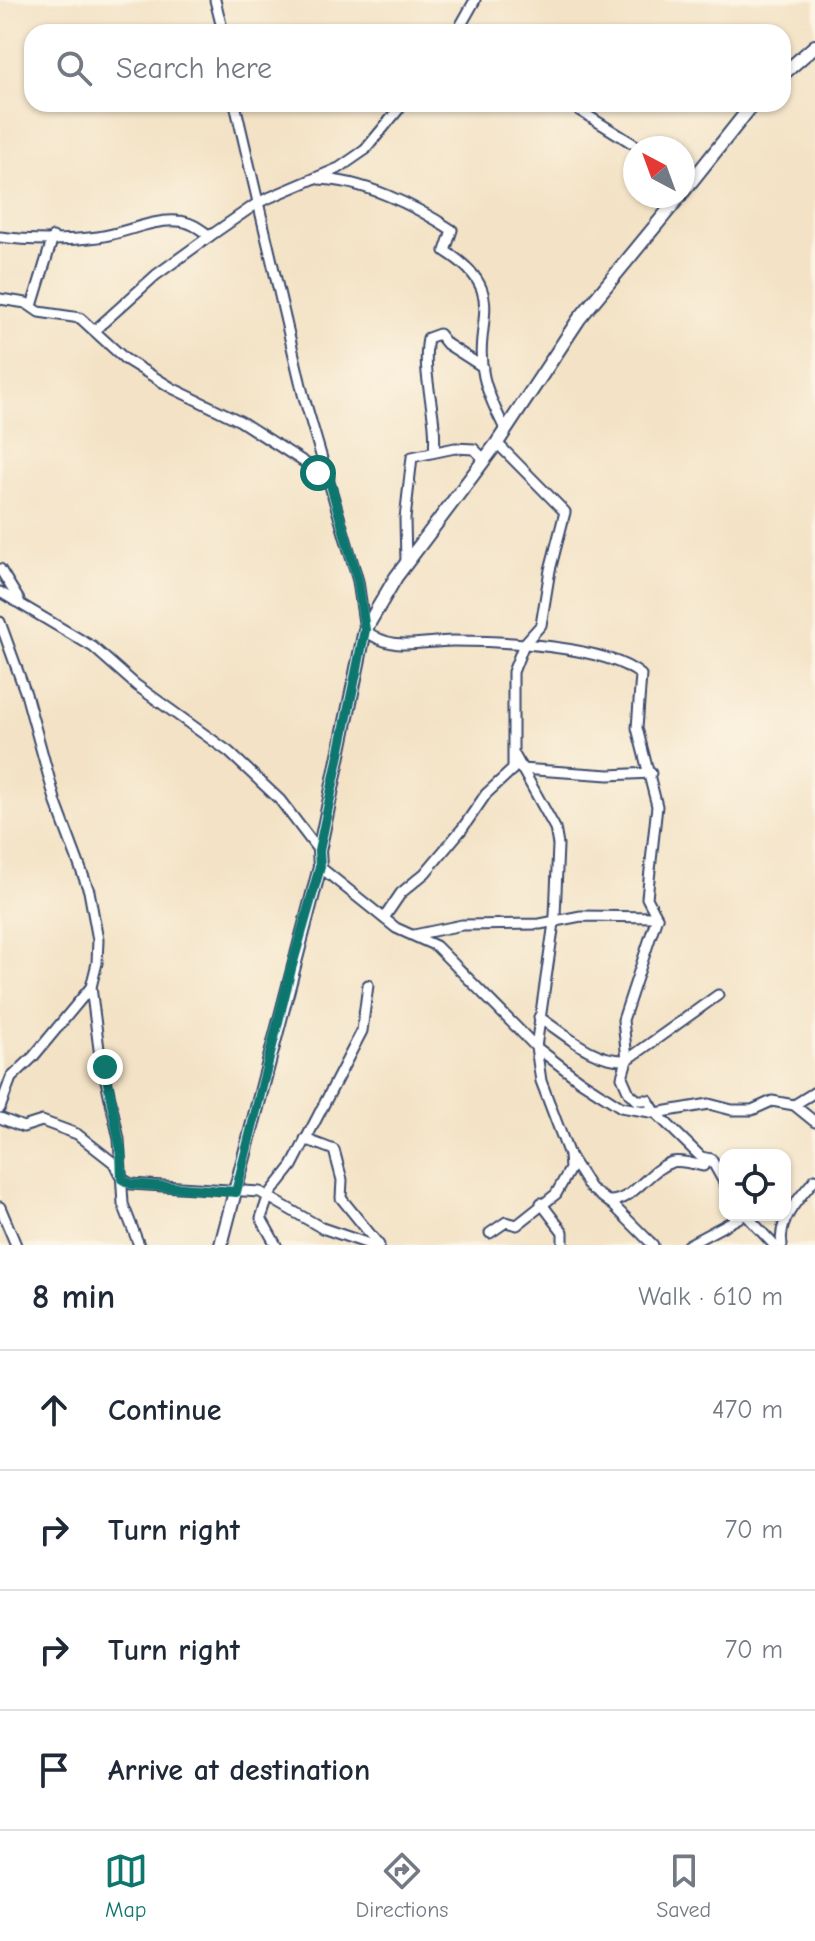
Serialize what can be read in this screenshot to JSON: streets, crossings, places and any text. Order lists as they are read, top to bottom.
{
  "north": "top left",
  "page": {
    "search": "Search here",
    "heading": ["8 min", "Walk · 610 m"],
    "list": [
      ["Continue", "470 m"],
      ["Turn right", "70 m"],
      ["Turn right", "70 m"],
      "Arrive at destination"
    ],
    "nav": ["Map", "Directions", "Saved"]
  }
}
